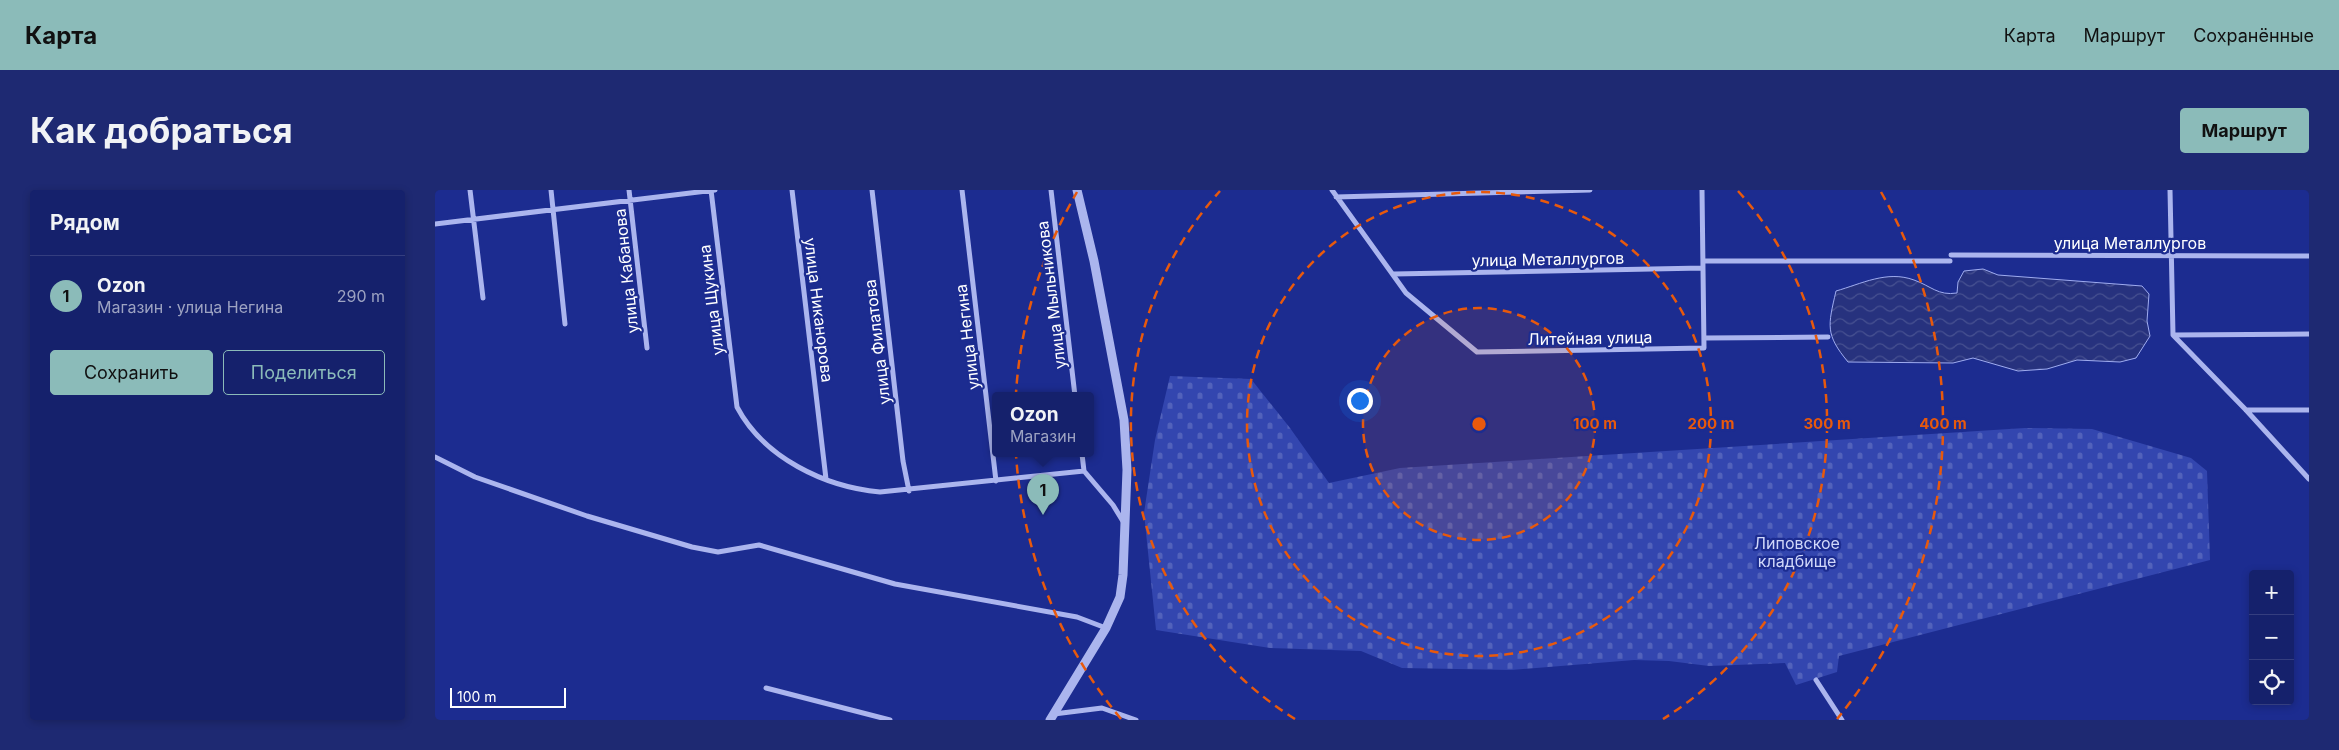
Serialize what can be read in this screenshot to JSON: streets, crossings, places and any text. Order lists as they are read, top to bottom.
{
  "streets": {
    "street": [
      "улица Металлургов",
      "улица Кабанова",
      "улица Мыльникова",
      "улица Щукина",
      "улица Никанорова",
      "улица Негина",
      "Литейная улица",
      "улица Филатова"
    ]
  },
  "crossings": [
    ["улица Металлургов", "Литейная улица"],
    ["улица Щукина", "улица Никанорова"]
  ],
  "parks": ["Липовское кладбище"],
  "scale_bar": "100 m",
  "page": {
    "header": "Карта",
    "nav": ["Карта", "Маршрут", "Сохранённые"],
    "buttons": [
      "Маршрут",
      ["Сохранить", "Поделиться"]
    ],
    "title": "Как добраться",
    "heading": "Рядом",
    "list": [
      {
        "mark": "1",
        "name": "Ozon",
        "note": "Магазин · улица Негина",
        "value": "290 m"
      }
    ],
    "popup": ["Ozon", "Магазин"],
    "pins": "1",
    "map_buttons": ["+", "−"],
    "scale": "100 m"
  },
  "rings": [
    "100 m",
    "200 m",
    "300 m",
    "400 m"
  ]
}
